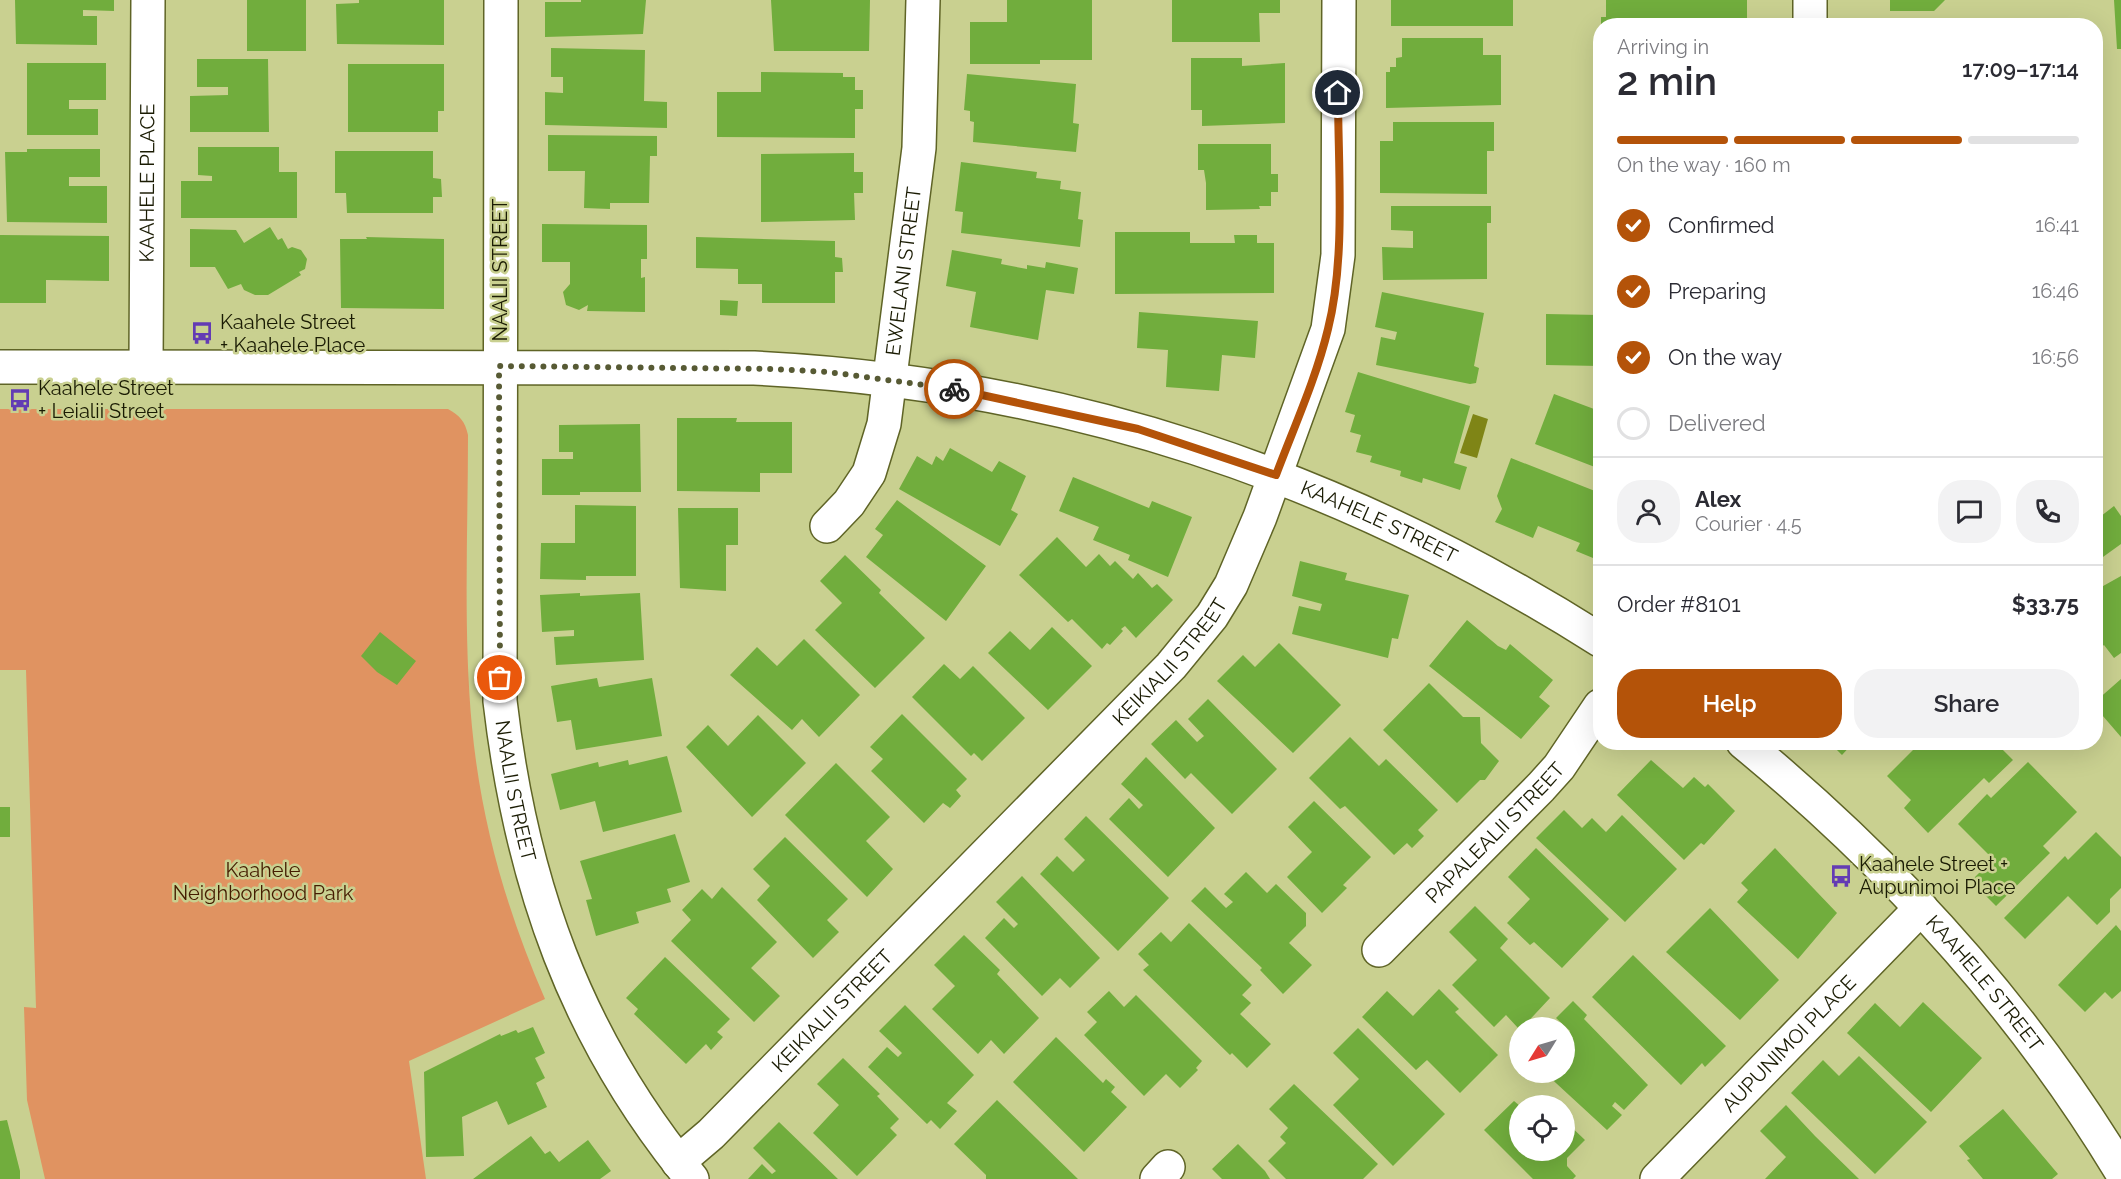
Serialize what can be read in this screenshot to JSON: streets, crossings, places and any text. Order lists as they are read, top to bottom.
{
  "streets": {
    "street": [
      "KAAHELE PLACE",
      "NAALII STREET",
      "EWELANI STREET",
      "KAAHELE STREET",
      "KEIKIALII STREET",
      "PAPALEALII STREET",
      "AUPUNIMOI PLACE"
    ]
  },
  "crossings": [
    ["KAAHELE PLACE", "KAAHELE STREET"],
    ["NAALII STREET", "KAAHELE STREET"],
    ["NAALII STREET", "KEIKIALII STREET"],
    ["EWELANI STREET", "KAAHELE STREET"],
    ["KAAHELE STREET", "KEIKIALII STREET"],
    ["KAAHELE STREET", "AUPUNIMOI PLACE"]
  ],
  "parks": ["Kaahele Neighborhood Park"],
  "places": {
    "bus stop": ["Kaahele Street + Kaahele Place", "Kaahele Street + Leialii Street", "Kaahele Street + Aupunimoi Place"]
  },
  "north": "bottom left",
  "page": {
    "heading": ["2 min", "Arriving in", "17:09–17:14"],
    "panel": [
      "Alex",
      "Courier · 4.5",
      "Order #8101",
      "$33.75"
    ],
    "bar": "On the way · 160 m",
    "list": [
      ["Confirmed", "16:41"],
      ["Preparing", "16:46"],
      ["On the way", "16:56"],
      "Delivered"
    ],
    "buttons": ["Help", "Share"]
  }
}
